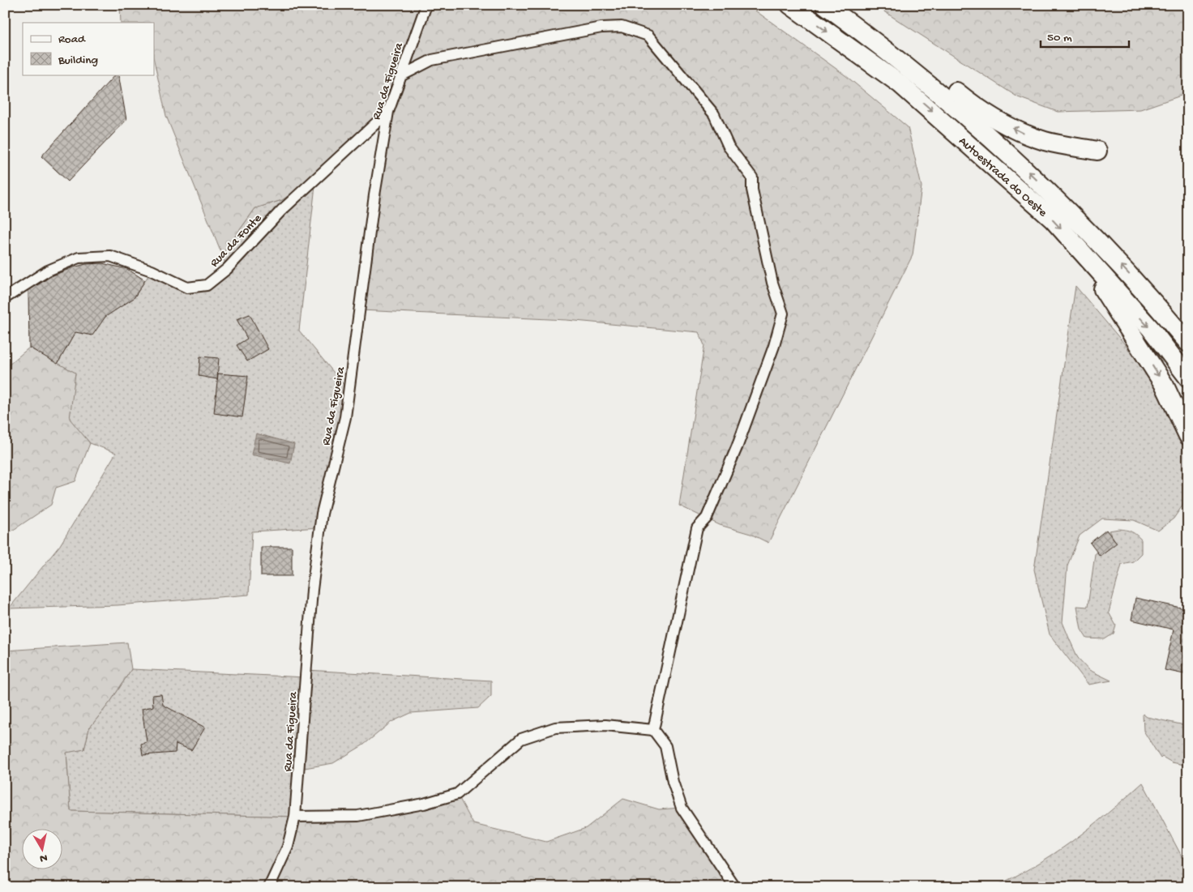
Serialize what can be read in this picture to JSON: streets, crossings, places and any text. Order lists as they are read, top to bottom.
{
  "streets": {
    "highway": ["Autoestrada do Oeste"],
    "street": ["Rua da Figueira", "Rua da Fonte"]
  },
  "crossings": [
    ["Rua da Figueira", "Rua da Fonte"]
  ],
  "legend": ["Road", "Building"],
  "scale_bar": "50 m",
  "north": "bottom"
}
